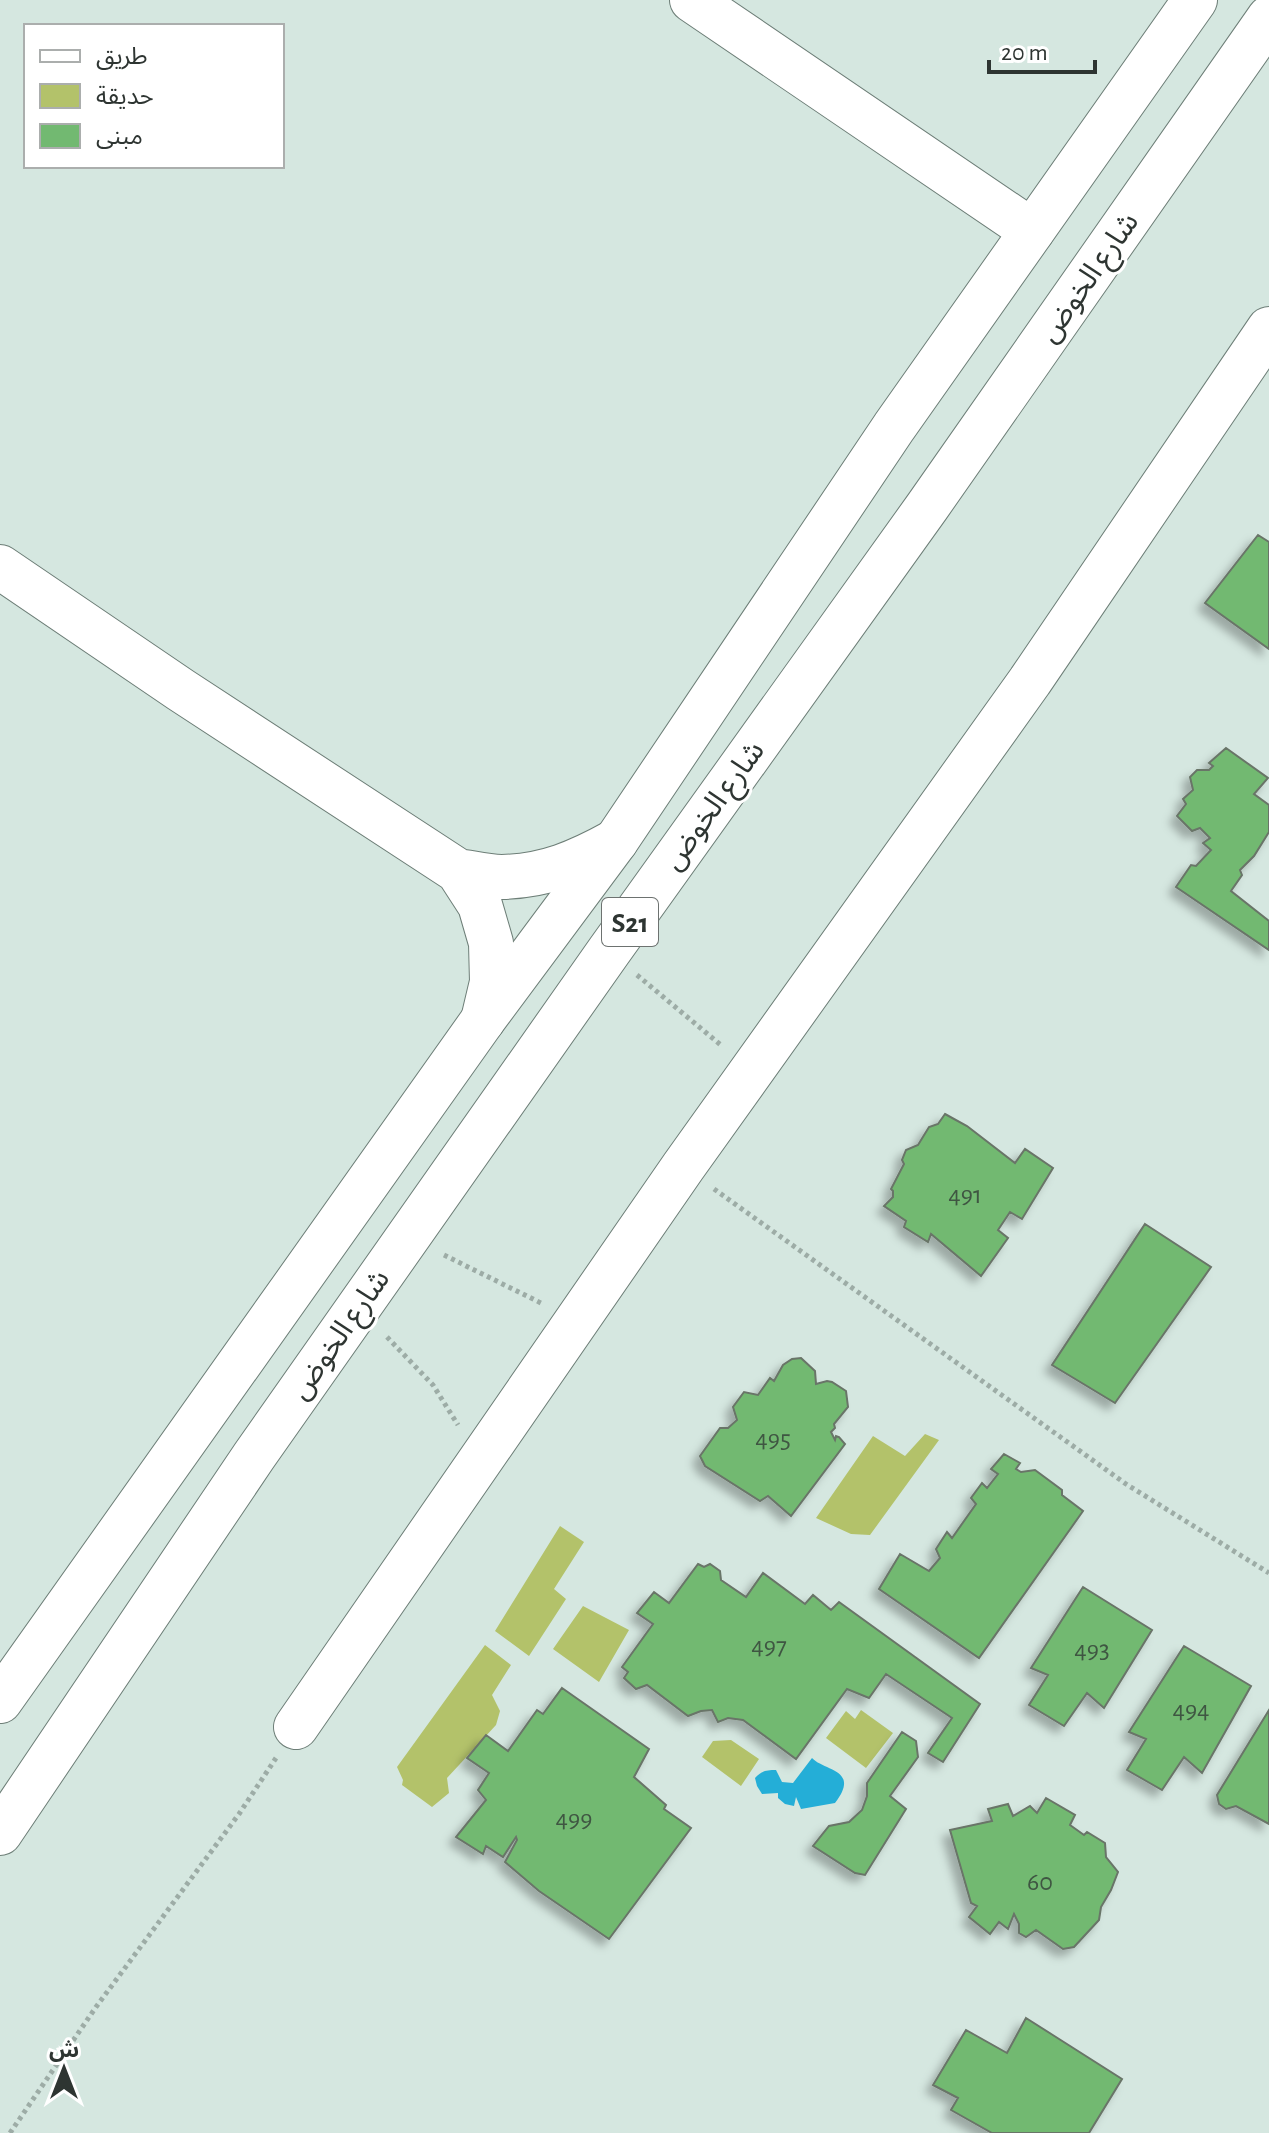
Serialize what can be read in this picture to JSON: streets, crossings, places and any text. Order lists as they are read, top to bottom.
{
  "streets": {
    "main road": ["شارع الخوض", "S21"]
  },
  "house_numbers": [
    "491",
    "495",
    "497",
    "493",
    "494",
    "499",
    "60"
  ],
  "legend": ["طريق", "حديقة", "مبنى"],
  "scale_bar": "20 m",
  "north": "top"
}
